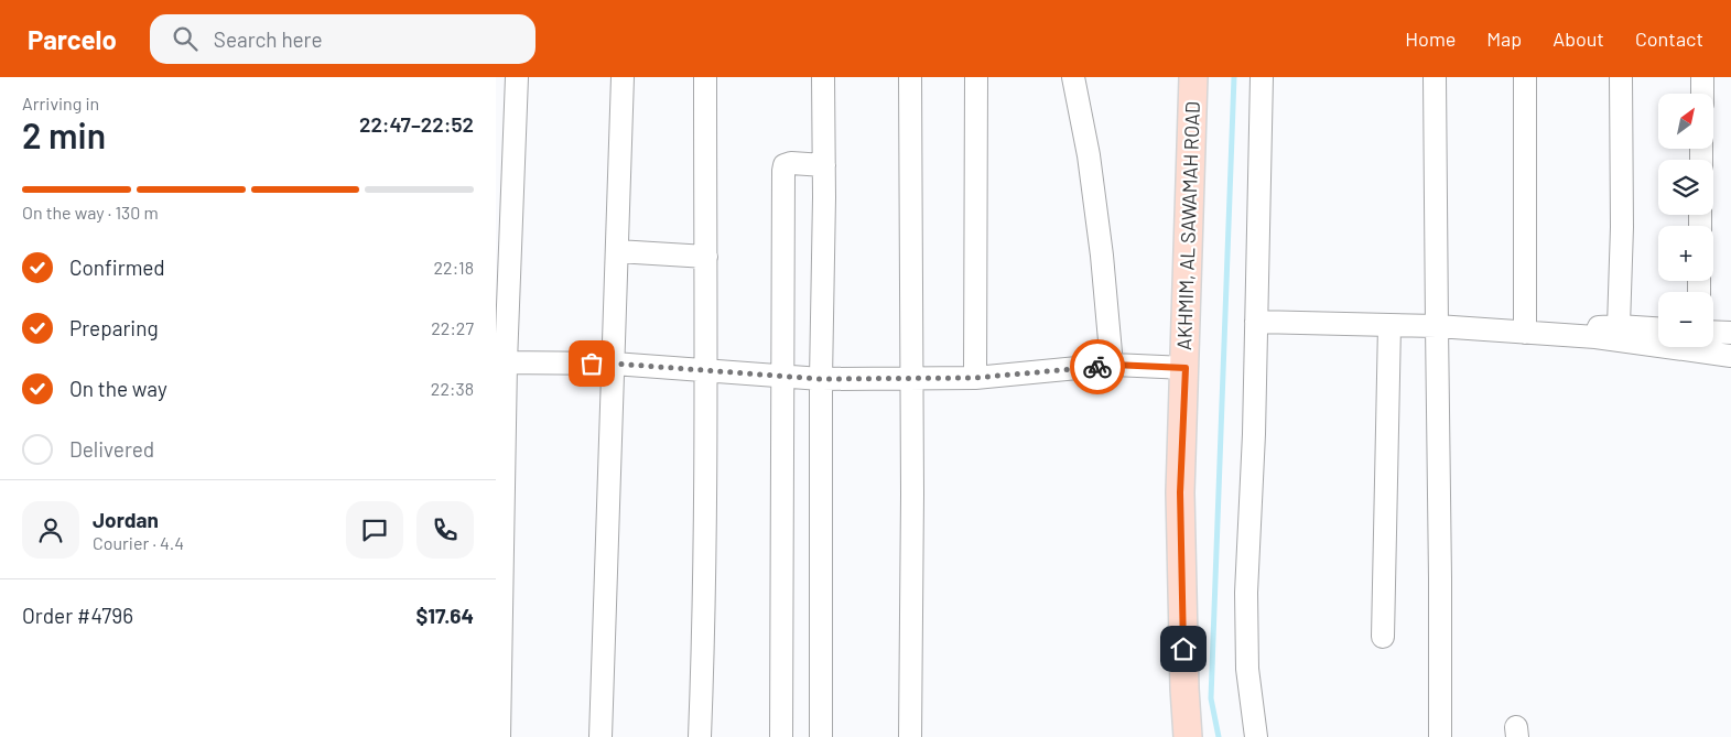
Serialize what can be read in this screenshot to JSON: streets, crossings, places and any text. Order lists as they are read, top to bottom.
{
  "streets": {
    "main road": ["AKHMIM, AL SAWAMAH ROAD"]
  },
  "north": "top right",
  "page": {
    "header": "Parcelo",
    "search": "Search here",
    "nav": [
      "Home",
      "Map",
      "About",
      "Contact"
    ],
    "heading": ["2 min", "Arriving in", "22:47–22:52"],
    "panel": [
      "Jordan",
      "Courier · 4.4",
      "Order #4796",
      "$17.64"
    ],
    "map_buttons": ["+", "−"],
    "bar": "On the way · 130 m",
    "list": [
      ["Confirmed", "22:18"],
      ["Preparing", "22:27"],
      ["On the way", "22:38"],
      "Delivered"
    ]
  }
}
